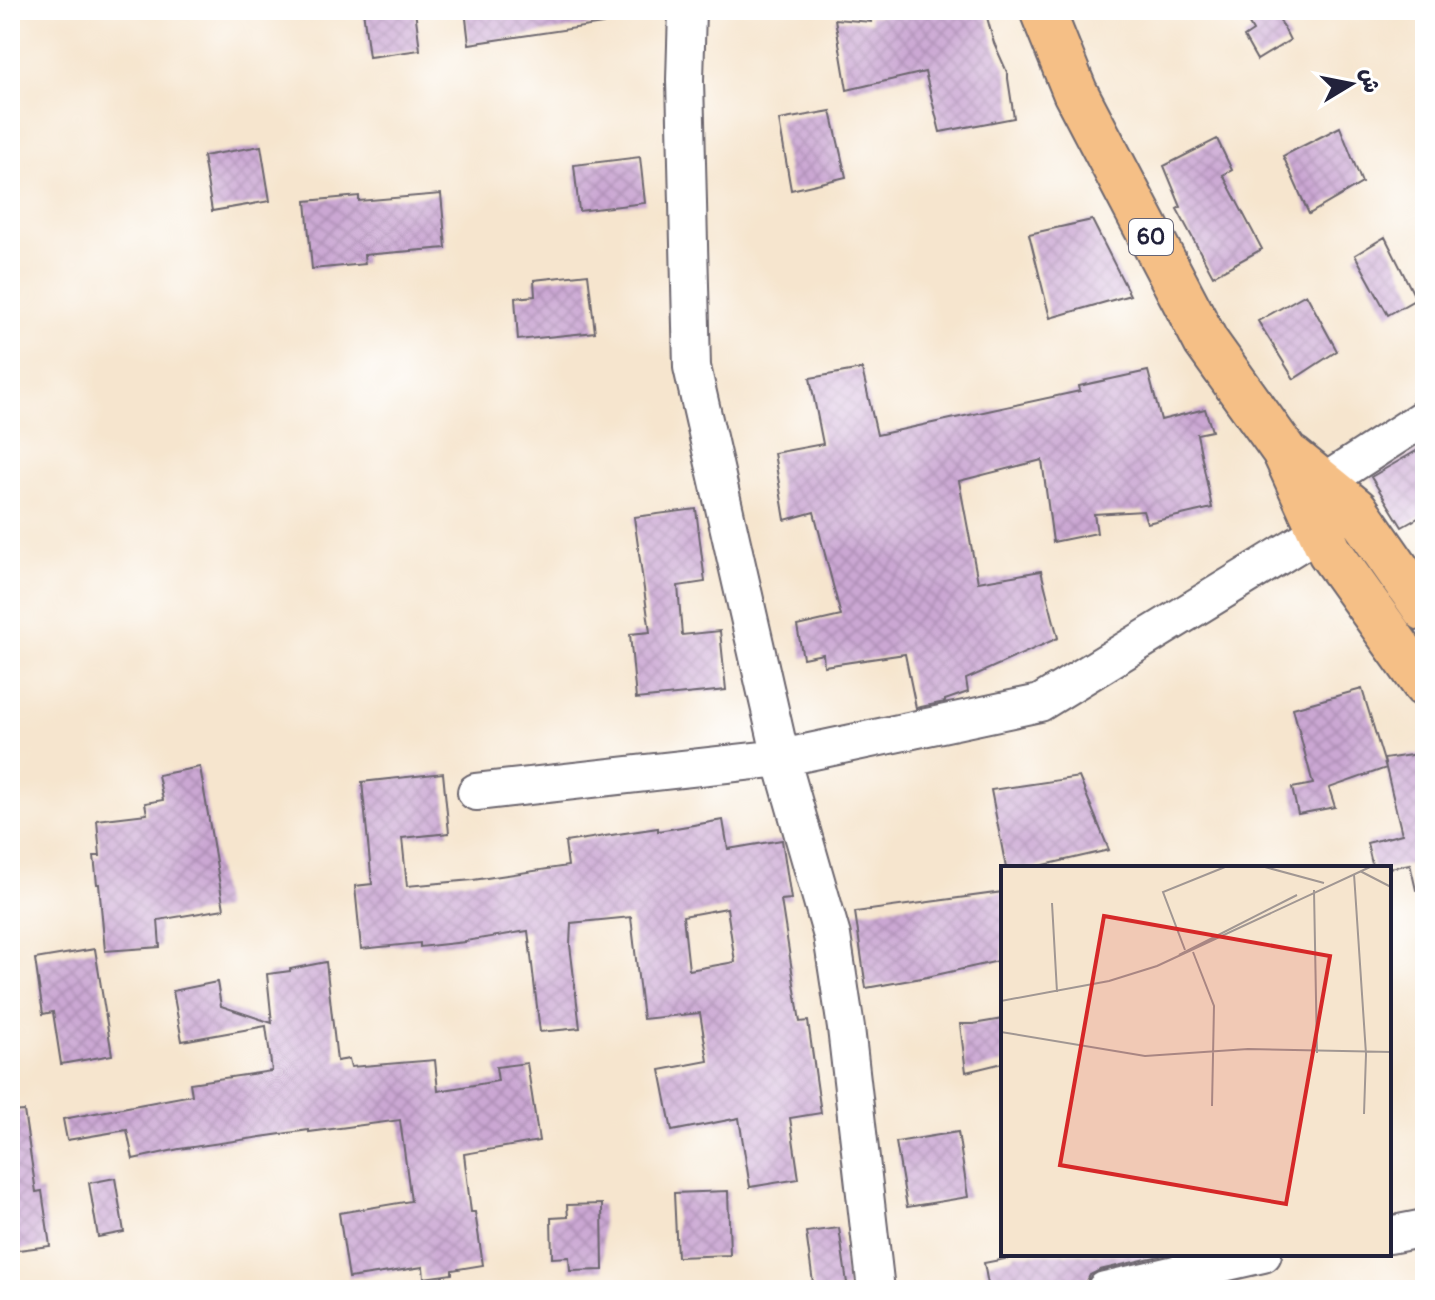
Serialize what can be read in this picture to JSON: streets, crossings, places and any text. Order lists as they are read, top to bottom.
{
  "streets": {
    "main road": ["60"]
  },
  "north": "right"
}
